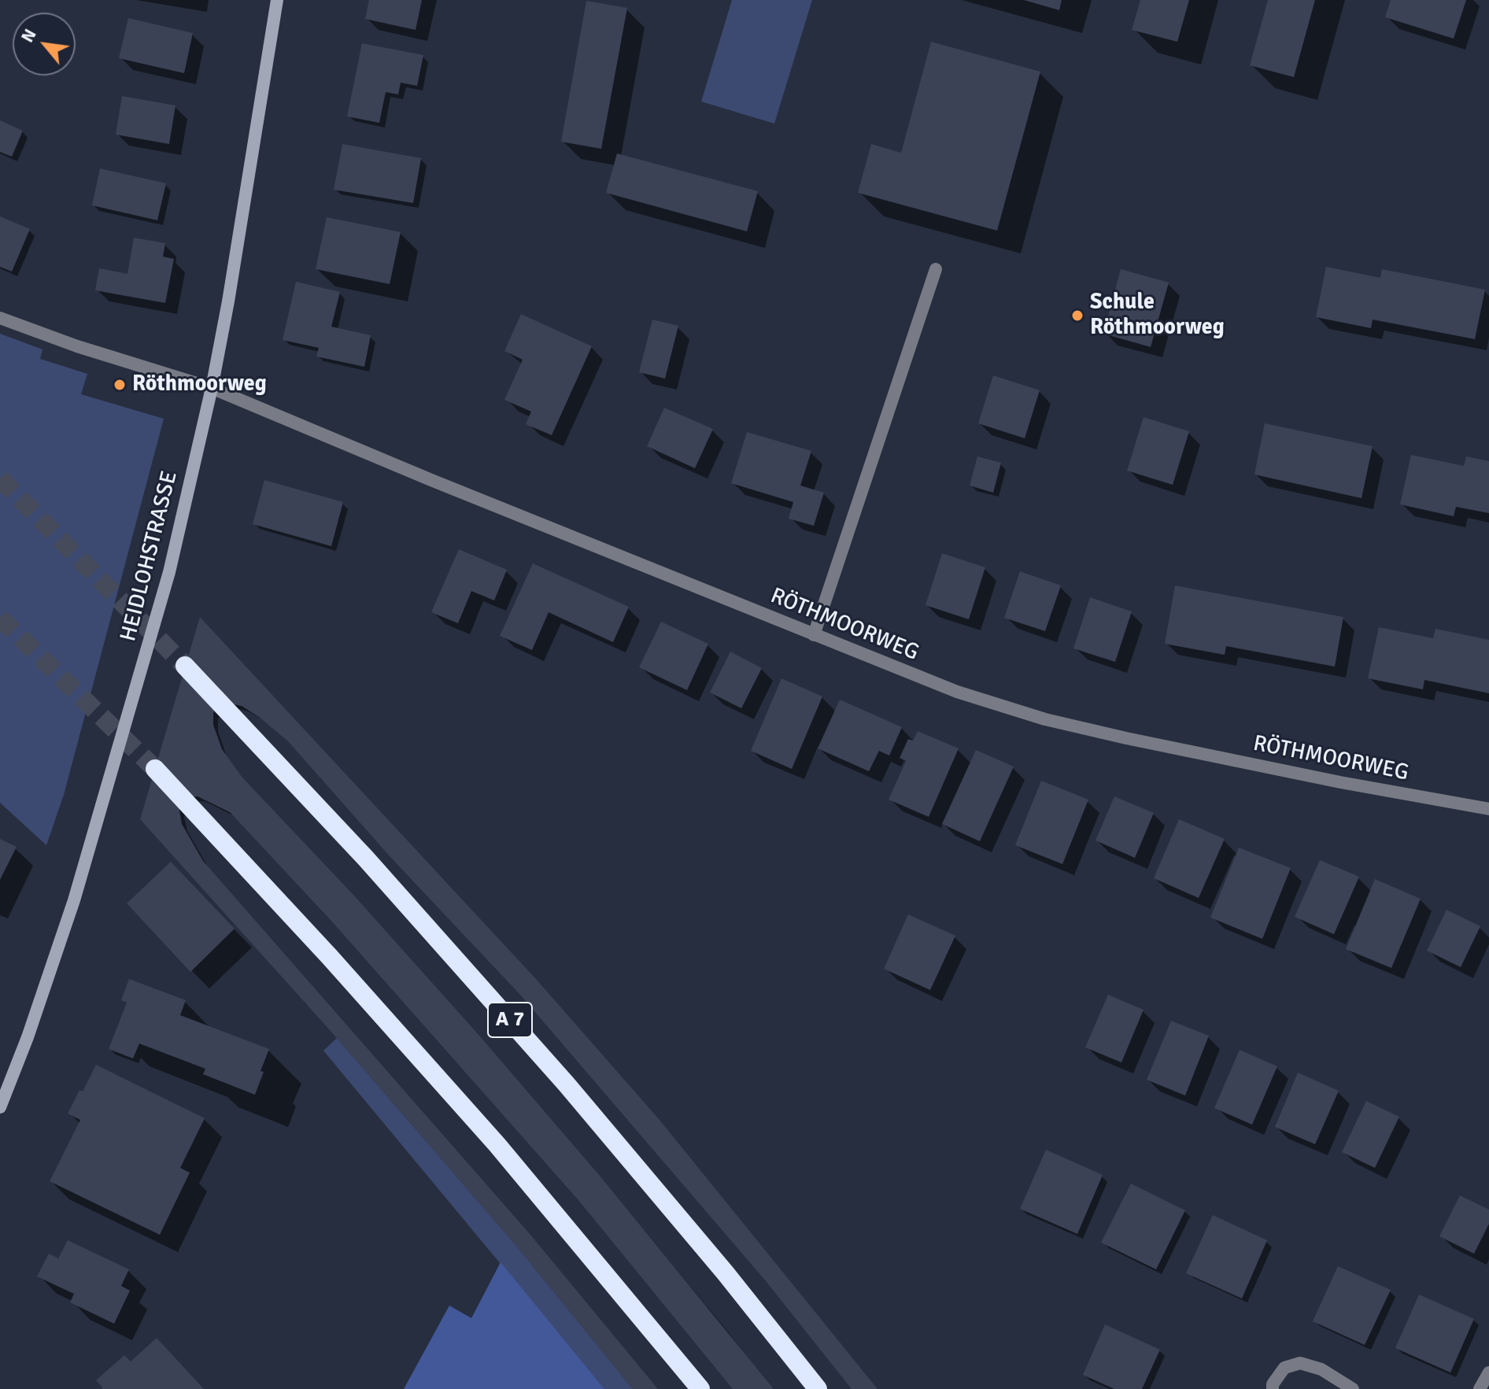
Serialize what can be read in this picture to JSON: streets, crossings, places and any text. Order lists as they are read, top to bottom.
{
  "streets": {
    "highway": ["A 7"],
    "main road": ["HEIDLOHSTRASSE"],
    "street": ["RÖTHMOORWEG"]
  },
  "crossings": [
    ["HEIDLOHSTRASSE", "RÖTHMOORWEG"]
  ],
  "places": ["Schule Röthmoorweg", "Röthmoorweg"],
  "north": "top left"
}
